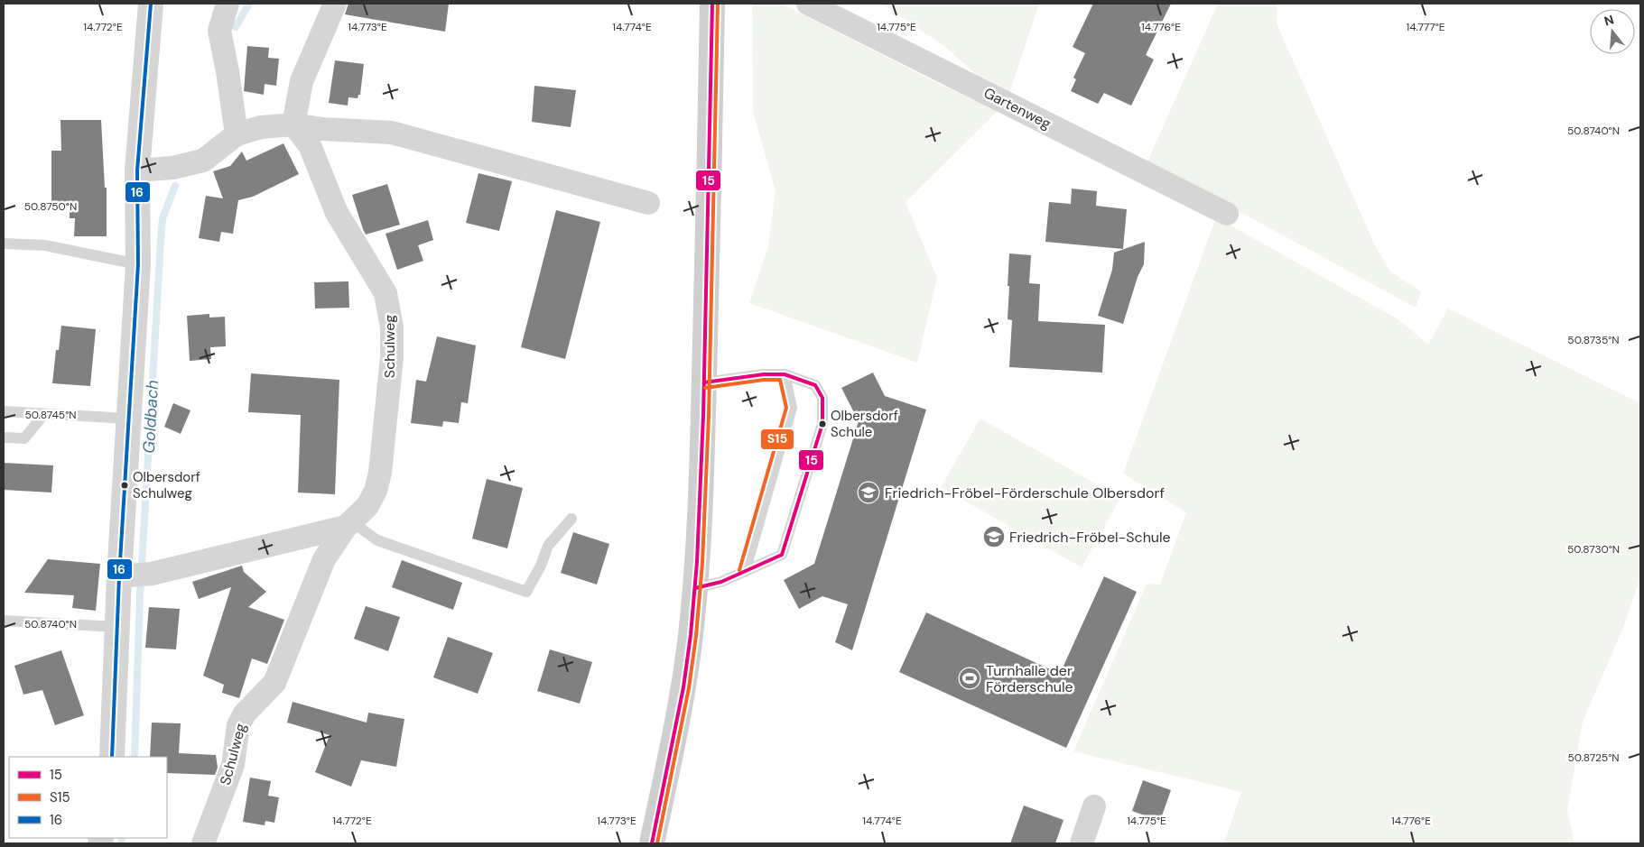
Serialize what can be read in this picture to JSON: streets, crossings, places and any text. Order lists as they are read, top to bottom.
{
  "streets": {
    "street": ["Gartenweg", "Schulweg"]
  },
  "water": ["Goldbach"],
  "places": {
    "other": ["Olbersdorf Schule", "Olbersdorf Schulweg"],
    "school or university": ["Friedrich-Fröbel-Förderschule Olbersdorf", "Friedrich-Fröbel-Schule"],
    "sports": ["Turnhalle der Förderschule"]
  },
  "lines": ["transit line 15", "transit line S15", "transit line 16"],
  "legend": ["15", "S15", "16"],
  "north": "top",
  "coordinates": [
    "14.777°E",
    "14.772°E",
    "14.773°E",
    "14.774°E",
    "14.775°E",
    "14.776°E",
    "50.8740°N",
    "50.8750°N",
    "50.8735°N",
    "50.8745°N",
    "50.8730°N",
    "50.8725°N"
  ]
}
